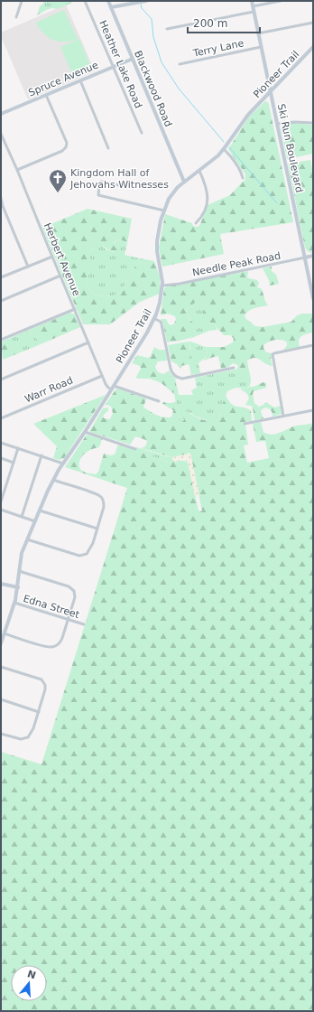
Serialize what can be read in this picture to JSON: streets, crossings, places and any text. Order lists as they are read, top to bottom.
{
  "streets": {
    "main road": [
      "Pioneer Trail",
      "Spruce Avenue",
      "Blackwood Road",
      "Ski Run Boulevard",
      "Needle Peak Road"
    ],
    "street": [
      "Terry Lane",
      "Heather Lake Road",
      "Herbert Avenue",
      "Warr Road",
      "Edna Street"
    ]
  },
  "crossings": [
    ["Terry Lane", "Ski Run Boulevard"],
    ["Heather Lake Road", "Spruce Avenue"],
    ["Pioneer Trail", "Blackwood Road"],
    ["Pioneer Trail", "Ski Run Boulevard"],
    ["Pioneer Trail", "Herbert Avenue"],
    ["Pioneer Trail", "Needle Peak Road"],
    ["Pioneer Trail", "Edna Street"],
    ["Spruce Avenue", "Blackwood Road"],
    ["Ski Run Boulevard", "Needle Peak Road"],
    ["Herbert Avenue", "Warr Road"]
  ],
  "places": {
    "church": ["Kingdom Hall of Jehovahs Witnesses"]
  },
  "scale_bar": "200 m",
  "north": "top"
}
